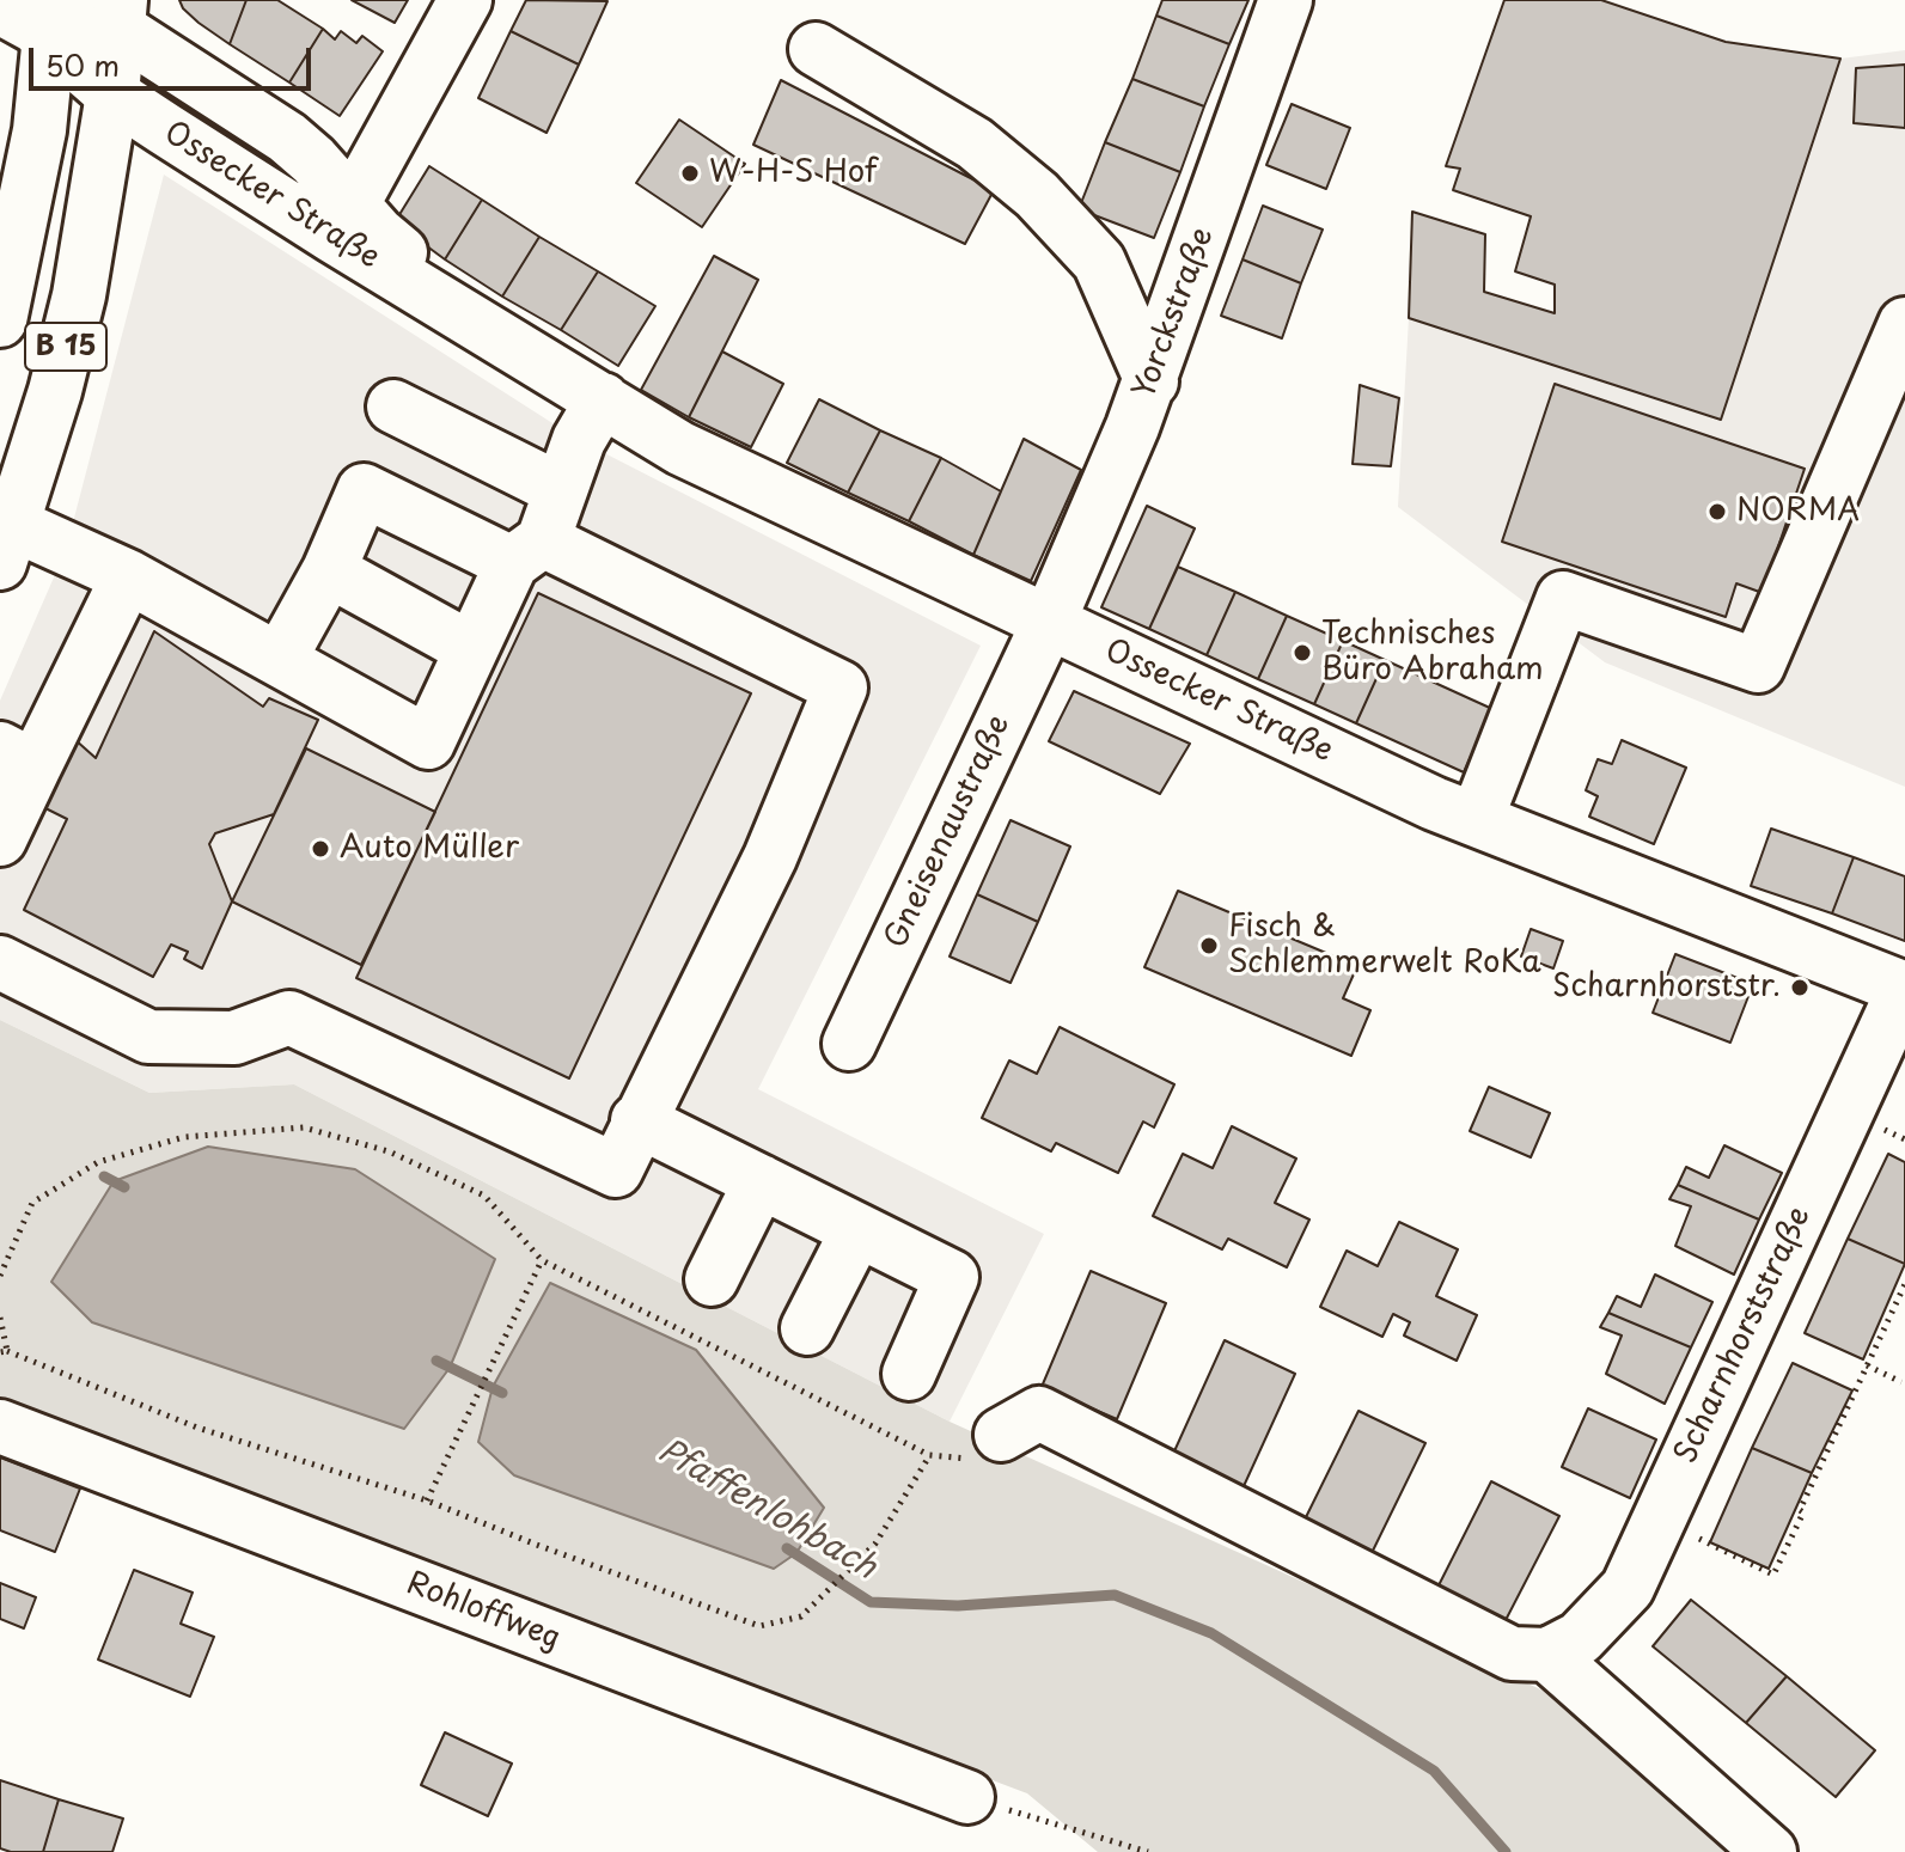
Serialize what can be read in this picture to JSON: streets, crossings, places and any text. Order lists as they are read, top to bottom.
{
  "streets": {
    "street": [
      "Ossecker Straße",
      "Yorckstraße",
      "B 15",
      "Gneisenaustraße",
      "Scharnhorststraße",
      "Rohloffweg"
    ]
  },
  "crossings": [
    ["Ossecker Straße", "Yorckstraße"],
    ["Ossecker Straße", "B 15"],
    ["Ossecker Straße", "Gneisenaustraße"],
    ["Ossecker Straße", "Scharnhorststraße"],
    ["Yorckstraße", "Gneisenaustraße"]
  ],
  "water": ["Pfaffenlohbach"],
  "places": [
    "W-H-S Hof",
    "NORMA",
    "Technisches Büro Abraham",
    "Auto Müller",
    "Fisch & Schlemmerwelt RoKa",
    "Scharnhorststr."
  ],
  "scale_bar": "50 m"
}
